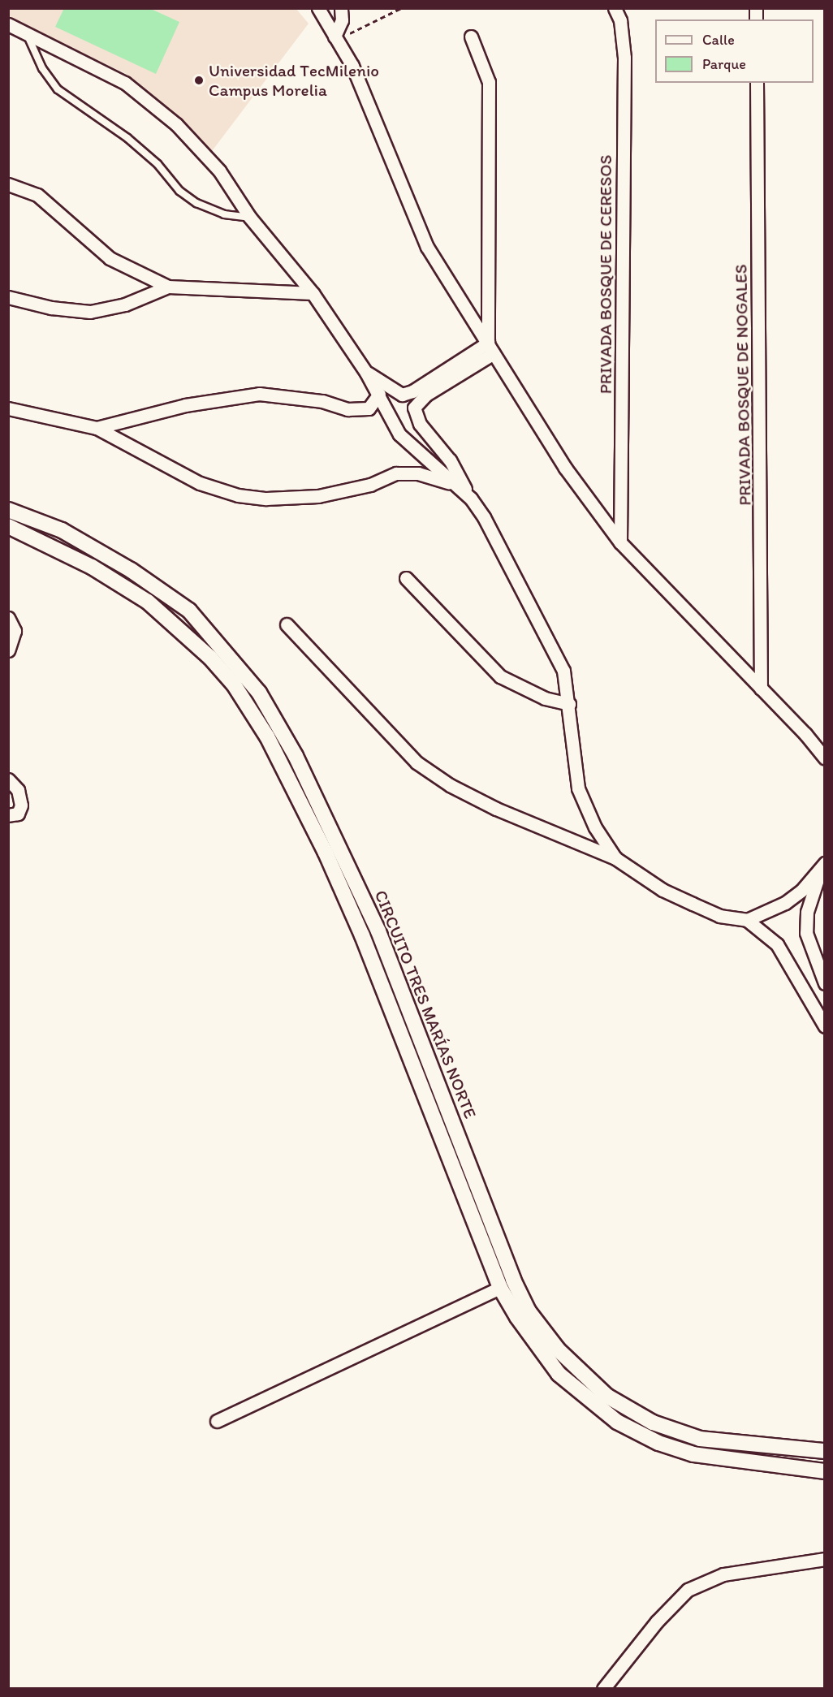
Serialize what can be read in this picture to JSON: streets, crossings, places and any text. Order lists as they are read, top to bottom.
{
  "streets": {
    "street": ["PRIVADA BOSQUE DE CERESOS", "PRIVADA BOSQUE DE NOGALES", "CIRCUITO TRES MARÍAS NORTE"]
  },
  "places": ["Universidad TecMilenio Campus Morelia"],
  "legend": ["Calle", "Parque"]
}
